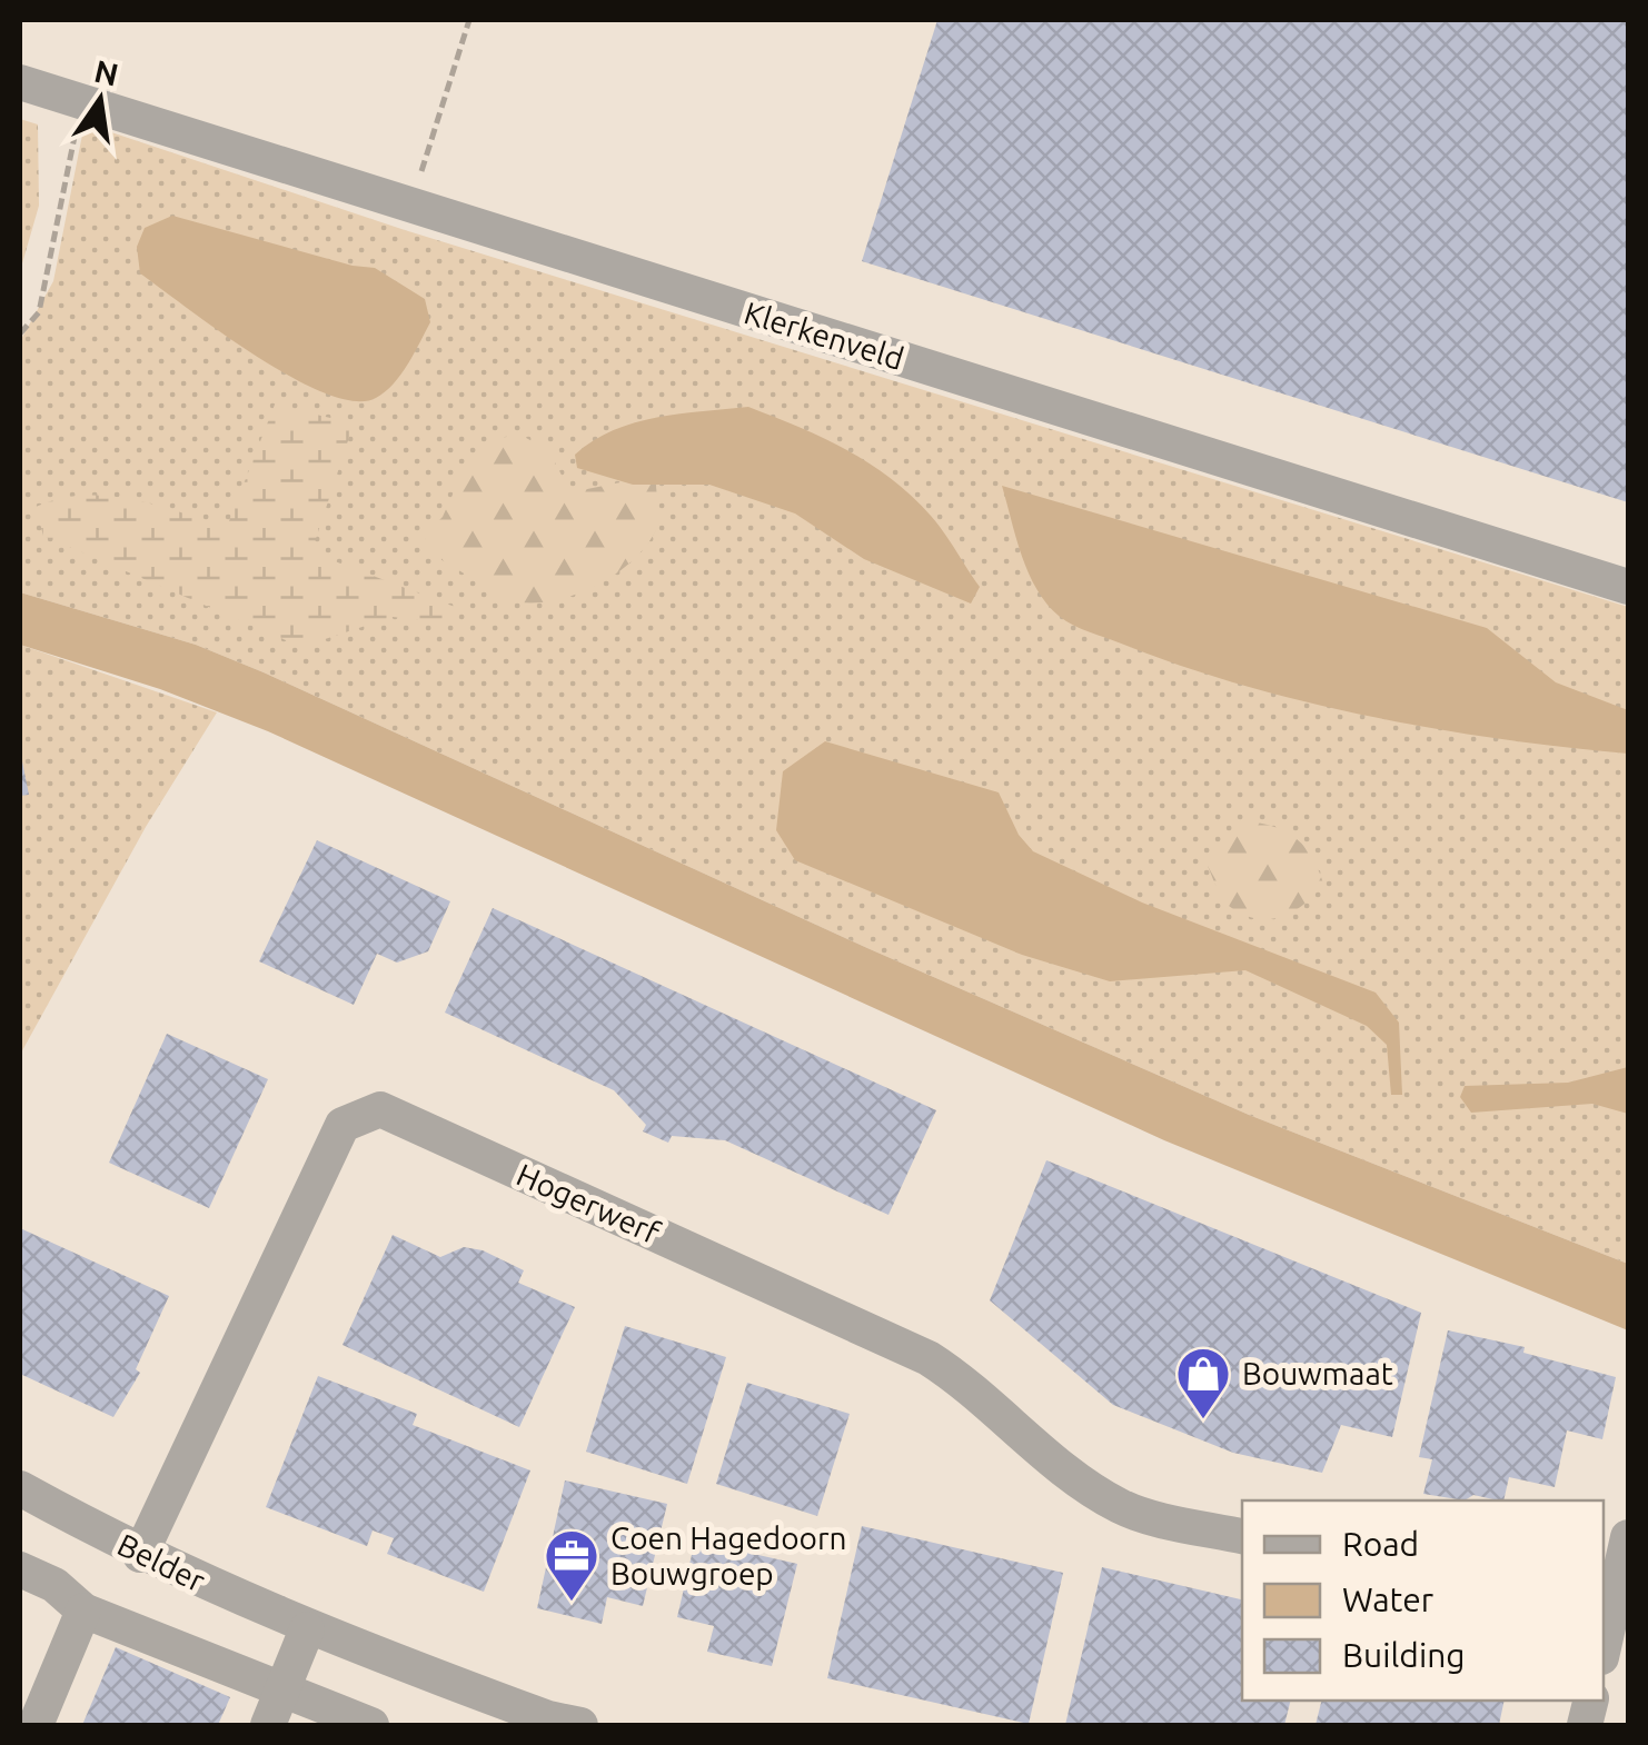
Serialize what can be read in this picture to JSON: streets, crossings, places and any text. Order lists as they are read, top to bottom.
{
  "streets": {
    "street": ["Klerkenveld", "Hogerwerf", "Belder"]
  },
  "crossings": [
    ["Hogerwerf", "Belder"]
  ],
  "places": {
    "shop": ["Bouwmaat"],
    "office": ["Coen Hagedoorn Bouwgroep"]
  },
  "legend": ["Road", "Water", "Building"],
  "north": "top"
}
